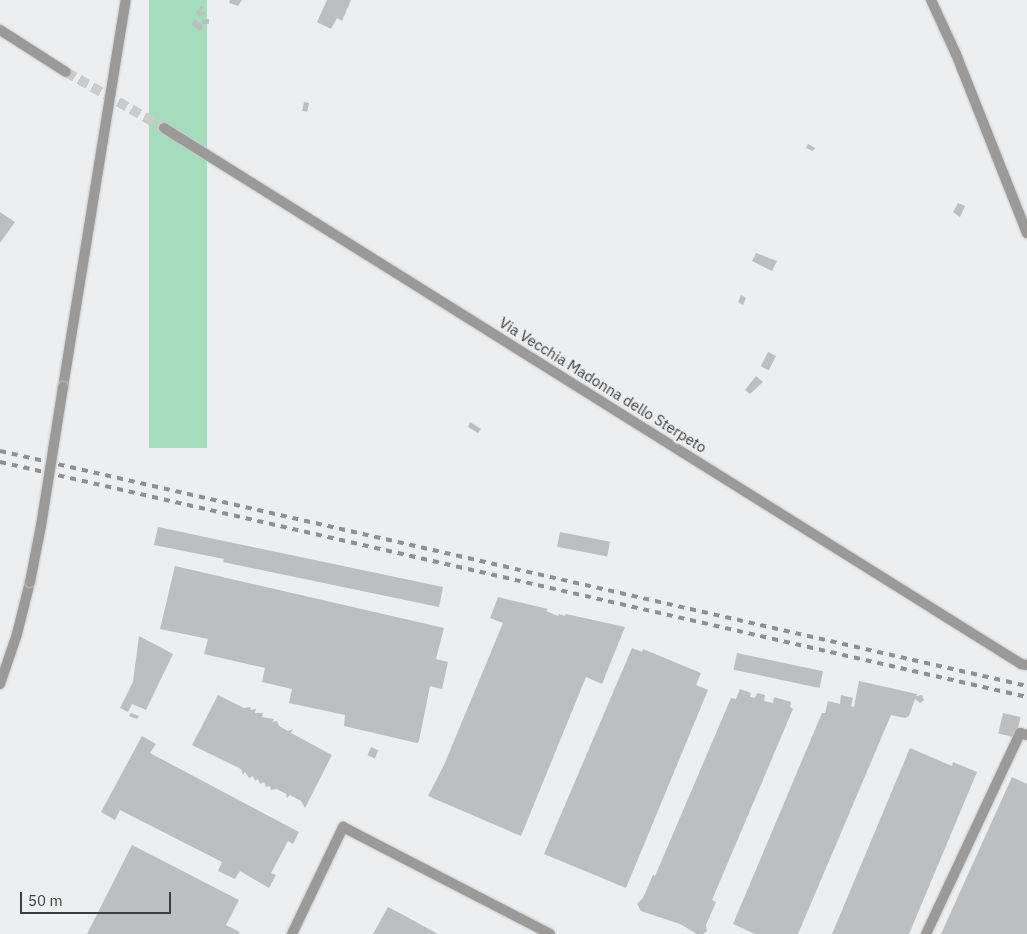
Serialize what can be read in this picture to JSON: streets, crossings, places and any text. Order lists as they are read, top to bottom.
{
  "streets": {
    "street": ["Via Vecchia Madonna dello Sterpeto"]
  },
  "scale_bar": "50 m"
}
